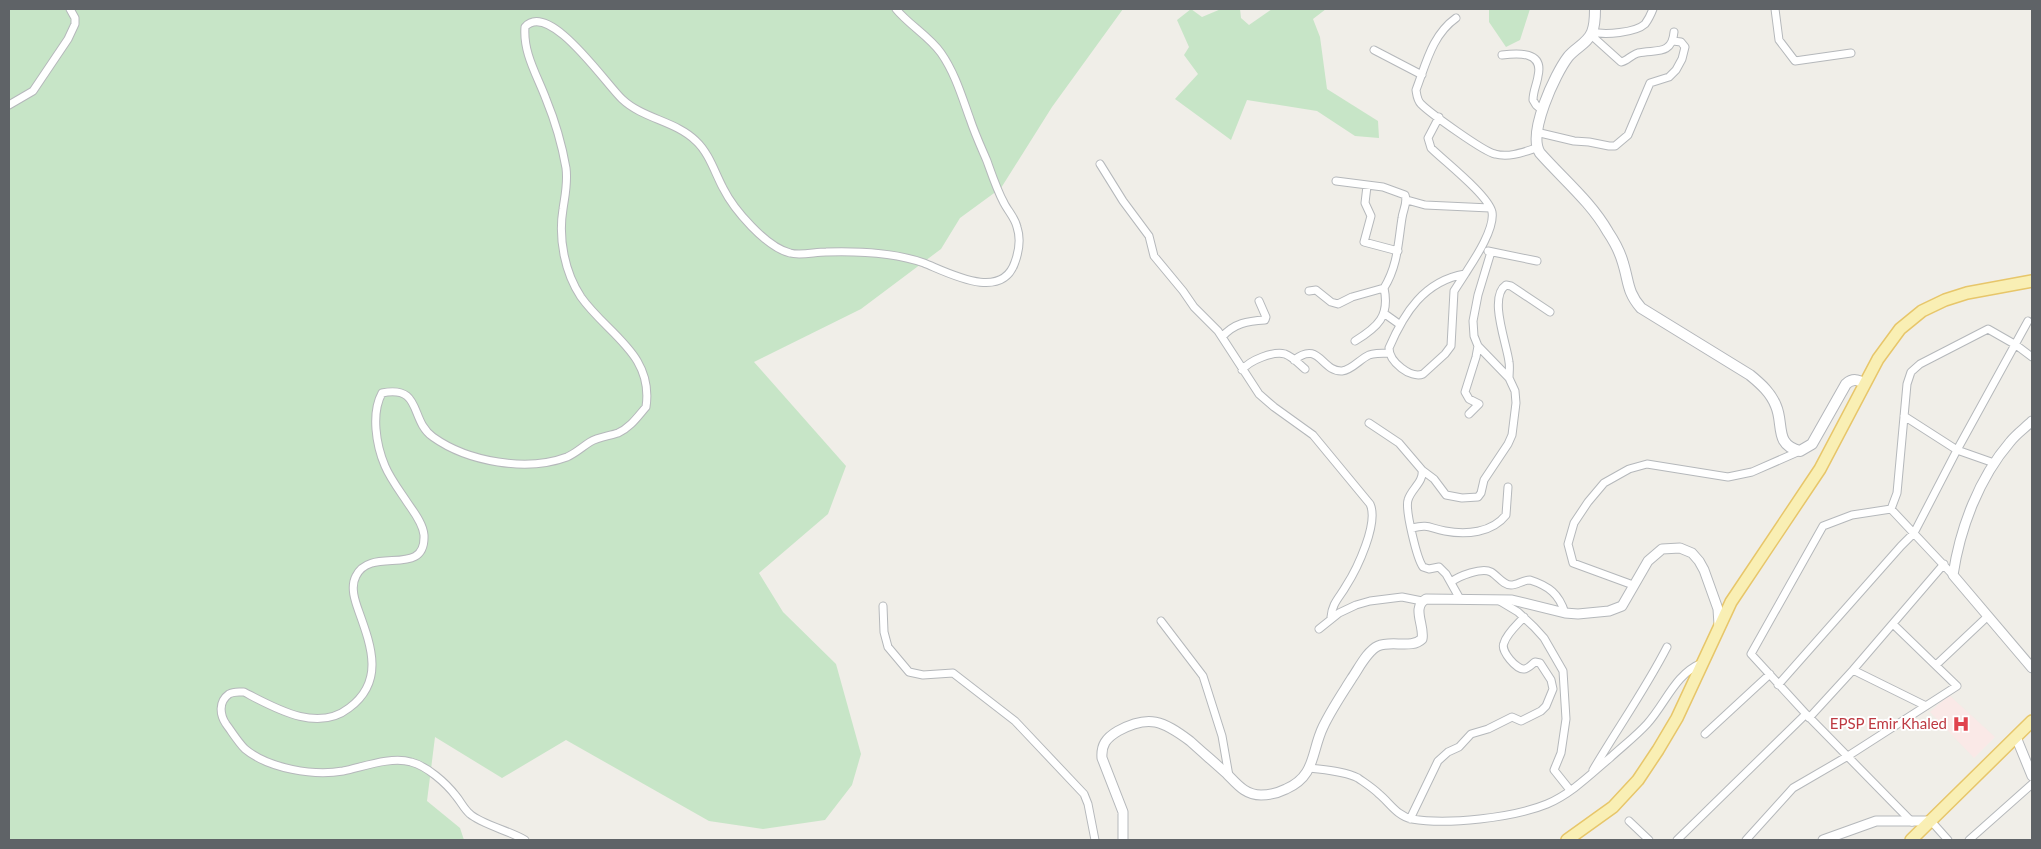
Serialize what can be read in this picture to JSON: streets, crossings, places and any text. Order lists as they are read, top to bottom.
{
  "places": {
    "hospital": ["EPSP Emir Khaled"]
  }
}
